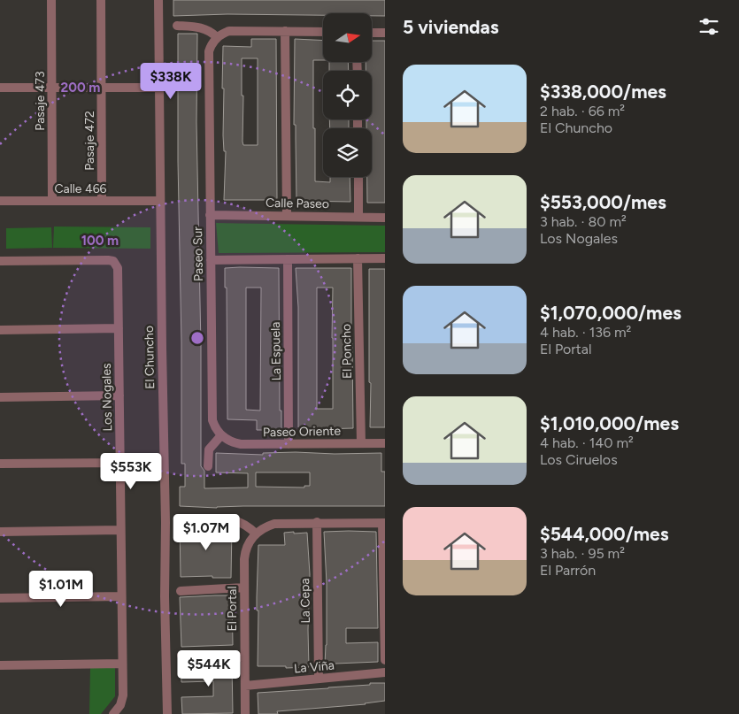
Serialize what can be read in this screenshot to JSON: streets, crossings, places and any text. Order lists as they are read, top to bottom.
{
  "streets": {
    "street": [
      "Pasaje 473",
      "Pasaje 472",
      "Calle 466",
      "Calle Paseo",
      "Paseo Sur",
      "La Espuela",
      "El Poncho",
      "El Chuncho",
      "Los Nogales",
      "Paseo Oriente",
      "La Cepa",
      "El Portal",
      "La Viña"
    ]
  },
  "crossings": [
    ["Pasaje 473", "Calle 466"],
    ["Pasaje 472", "Calle 466"],
    ["Calle 466", "El Chuncho"],
    ["Calle Paseo", "Paseo Sur"],
    ["Paseo Sur", "Paseo Oriente"],
    ["La Espuela", "Paseo Oriente"],
    ["El Poncho", "Paseo Oriente"],
    ["La Cepa", "La Viña"],
    ["El Portal", "La Viña"]
  ],
  "north": "right",
  "page": {
    "heading": "5 viviendas",
    "list": [
      {
        "name": "$338,000/mes",
        "note": "2 hab. · 66 m² · El Chuncho"
      },
      {
        "name": "$553,000/mes",
        "note": "3 hab. · 80 m² · Los Nogales"
      },
      {
        "name": "$1,070,000/mes",
        "note": "4 hab. · 136 m² · El Portal"
      },
      {
        "name": "$1,010,000/mes",
        "note": "4 hab. · 140 m² · Los Ciruelos"
      },
      {
        "name": "$544,000/mes",
        "note": "3 hab. · 95 m² · El Parrón"
      }
    ],
    "price": [
      "$338K",
      "$553K",
      "$1.07M",
      "$1.01M",
      "$544K"
    ]
  },
  "rings": ["200 m", "100 m"]
}
